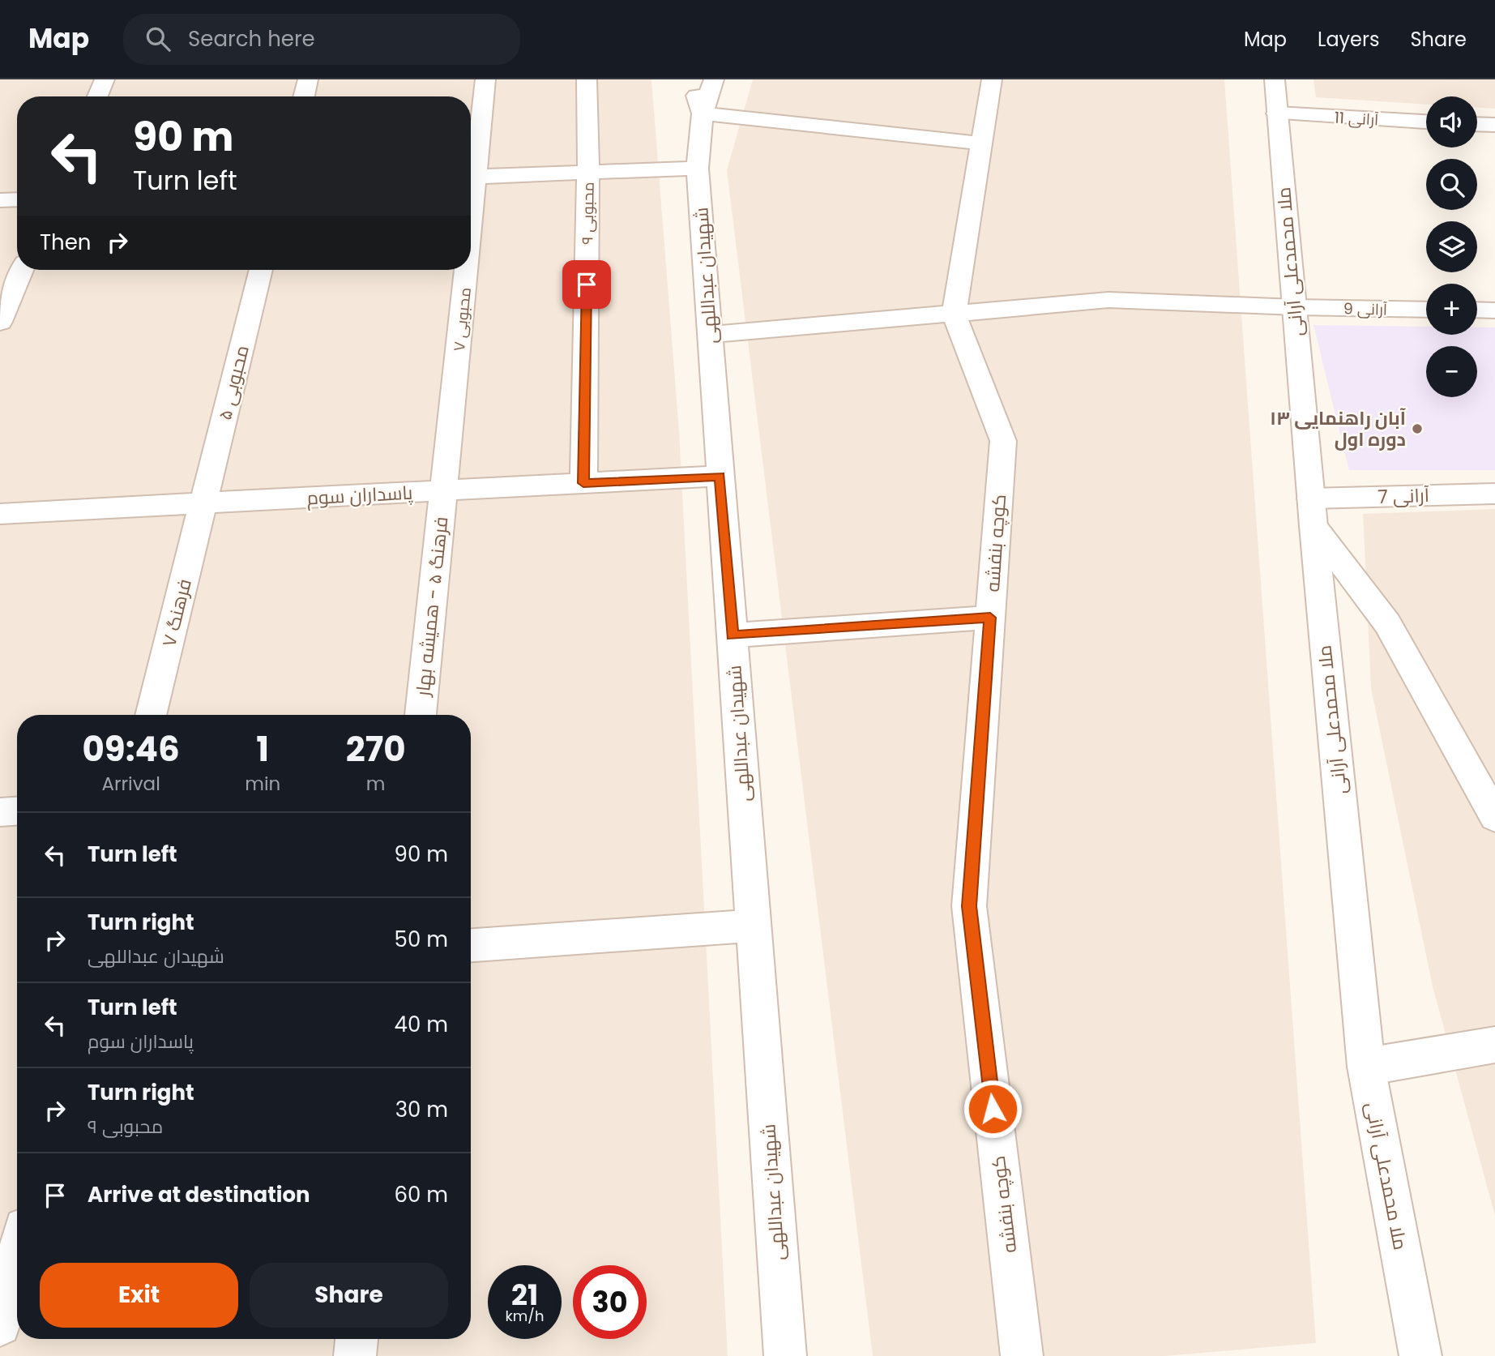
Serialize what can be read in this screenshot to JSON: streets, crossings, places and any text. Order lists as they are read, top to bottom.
{
  "streets": {
    "street": [
      "آرانی 11",
      "محبوبی ۹",
      "ملا محمدعلی آرانی",
      "شهیدان عبداللهی",
      "آرانی 9",
      "محبوبی ۷",
      "محبوبی ۵",
      "پاسداران سوم",
      "آرانی 7",
      "کوچه بنفشه",
      "فرهنگ ۵ - همیشه بهار",
      "فرهنگ ۷"
    ]
  },
  "crossings": [
    ["آرانی 11", "ملا محمدعلی آرانی"],
    ["محبوبی ۹", "پاسداران سوم"],
    ["ملا محمدعلی آرانی", "آرانی 9"],
    ["ملا محمدعلی آرانی", "آرانی 7"],
    ["شهیدان عبداللهی", "آرانی 9"],
    ["شهیدان عبداللهی", "پاسداران سوم"],
    ["آرانی 9", "کوچه بنفشه"],
    ["محبوبی ۷", "پاسداران سوم"],
    ["محبوبی ۷", "فرهنگ ۵ - همیشه بهار"],
    ["محبوبی ۵", "پاسداران سوم"],
    ["محبوبی ۵", "فرهنگ ۷"],
    ["پاسداران سوم", "فرهنگ ۵ - همیشه بهار"],
    ["پاسداران سوم", "فرهنگ ۷"]
  ],
  "places": ["۱۳ آبان راهنمایی دوره اول"],
  "page": {
    "header": "Map",
    "search": "Search here",
    "nav": ["Map", "Layers", "Share"],
    "map_buttons": ["+", "−"],
    "turn": ["90 m", "Turn left"],
    "then": "Then",
    "eta": [
      "09:46",
      "Arrival",
      "1",
      "min",
      "270",
      "m"
    ],
    "list": [
      {
        "name": "Turn left",
        "value": "90 m"
      },
      {
        "name": "Turn right",
        "note": "شهیدان عبداللهی",
        "value": "50 m"
      },
      {
        "name": "Turn left",
        "note": "پاسداران سوم",
        "value": "40 m"
      },
      {
        "name": "Turn right",
        "note": "محبوبی ۹",
        "value": "30 m"
      },
      {
        "name": "Arrive at destination",
        "value": "60 m"
      }
    ],
    "buttons": ["Exit", "Share"],
    "speed": "21 km/h",
    "limit": "30"
  }
}
